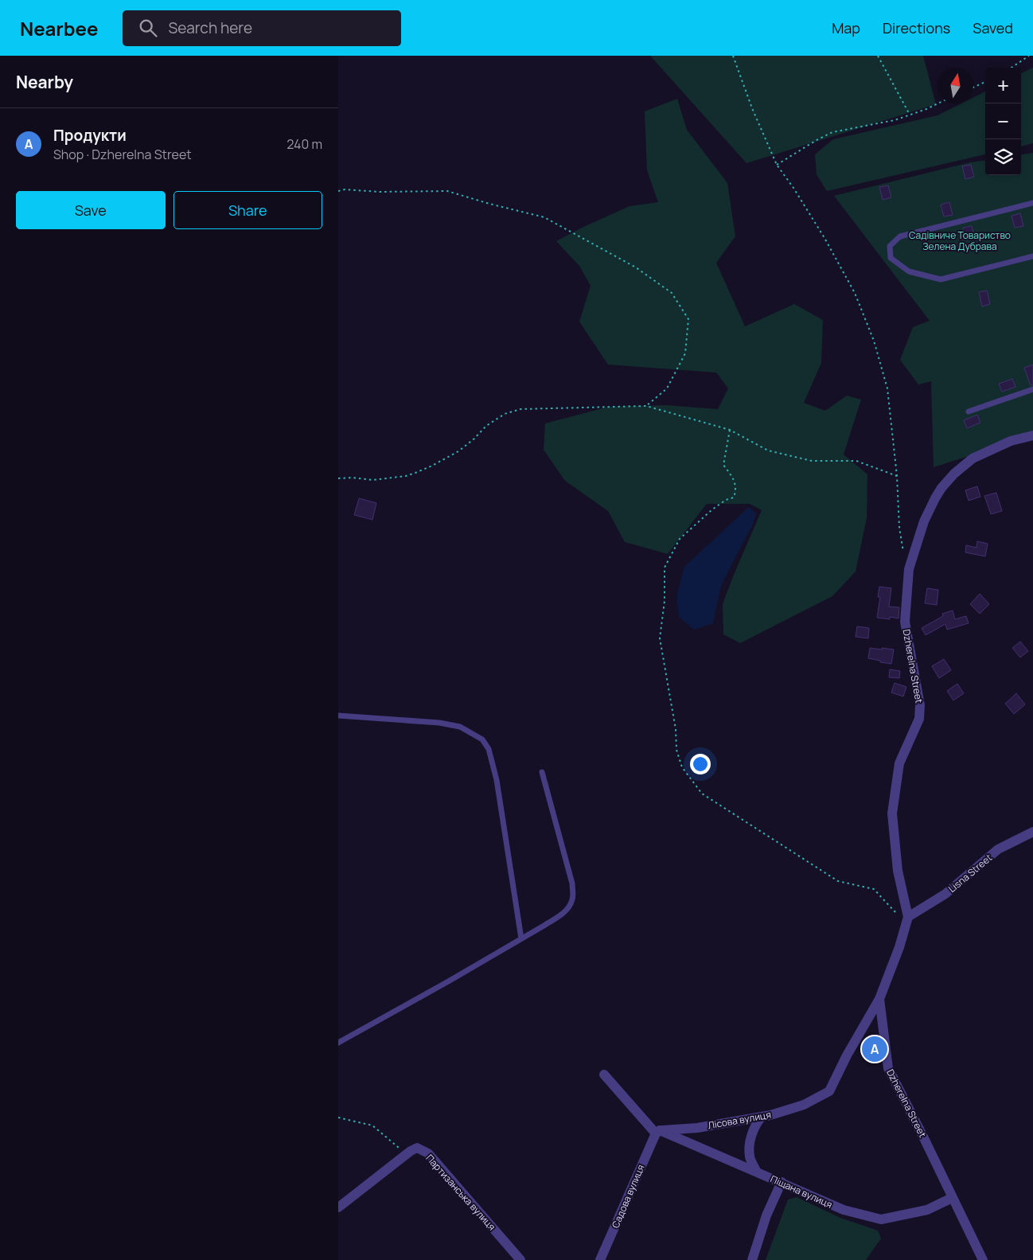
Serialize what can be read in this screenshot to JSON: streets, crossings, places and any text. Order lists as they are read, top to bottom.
{
  "streets": {
    "street": [
      "Dzherelna Street",
      "Lisna Street",
      "Лісова вулиця",
      "Піщана вулиця",
      "Партизанська вулиця",
      "Садова вулиця"
    ]
  },
  "crossings": [
    ["Dzherelna Street", "Lisna Street"],
    ["Dzherelna Street", "Лісова вулиця"],
    ["Dzherelna Street", "Піщана вулиця"],
    ["Лісова вулиця", "Піщана вулиця"],
    ["Лісова вулиця", "Садова вулиця"],
    ["Піщана вулиця", "Садова вулиця"]
  ],
  "parks": ["Садівниче Товариство Зелена Дубрава"],
  "north": "top",
  "page": {
    "header": "Nearbee",
    "search": "Search here",
    "nav": ["Map", "Directions", "Saved"],
    "heading": "Nearby",
    "map_buttons": ["+", "−"],
    "list": [
      {
        "mark": "A",
        "name": "Продукти",
        "note": "Shop · Dzherelna Street",
        "value": "240 m"
      }
    ],
    "buttons": ["Save", "Share"],
    "pins": "A"
  }
}
